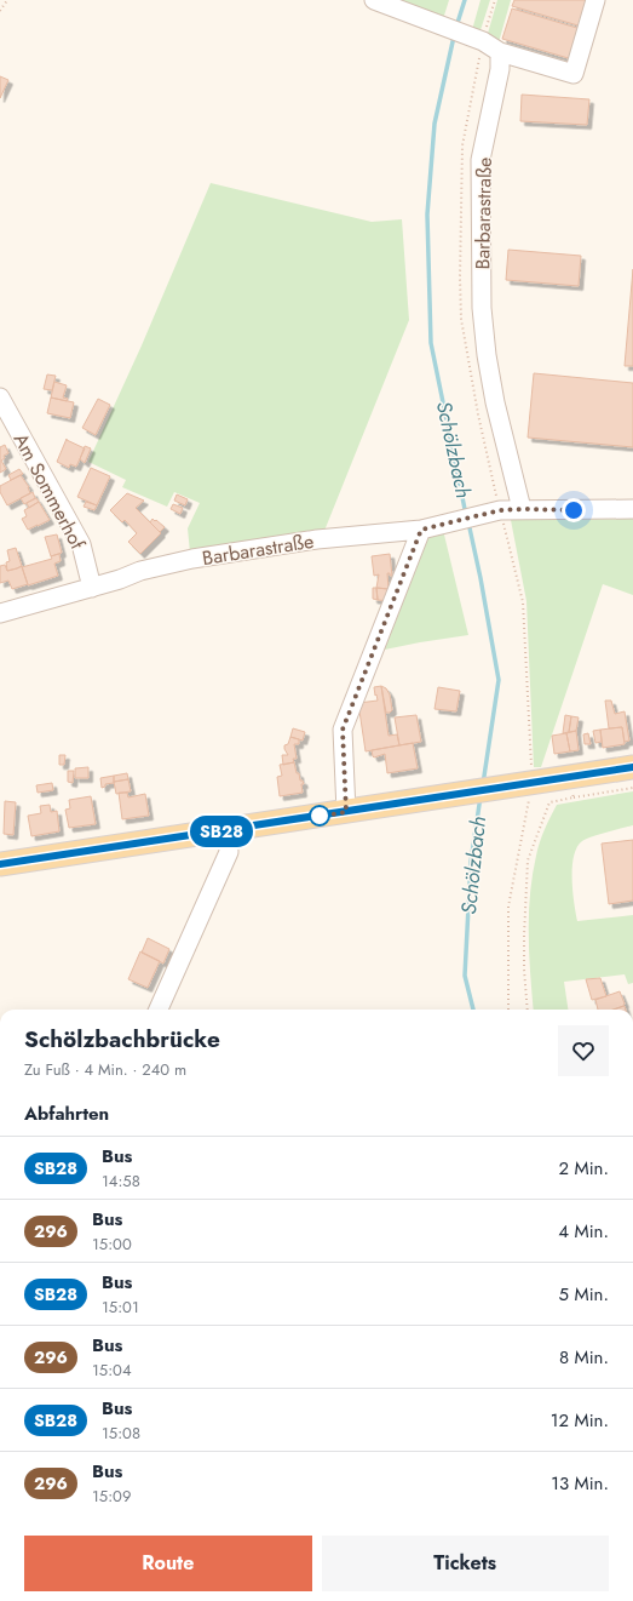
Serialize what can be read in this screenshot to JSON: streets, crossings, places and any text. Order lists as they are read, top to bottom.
{
  "streets": {
    "street": ["Barbarastraße", "Am Sommerhof"]
  },
  "crossings": [
    ["Barbarastraße", "Am Sommerhof"]
  ],
  "water": ["Schölzbach"],
  "lines": ["bus line SB28"],
  "page": {
    "on_map": "SB28",
    "heading": [
      ["Schölzbachbrücke", "Zu Fuß · 4 Min. · 240 m"],
      "Abfahrten"
    ],
    "list": [
      {
        "mark": "SB28",
        "name": "Bus",
        "note": "14:58",
        "value": "2 Min."
      },
      {
        "mark": "296",
        "name": "Bus",
        "note": "15:00",
        "value": "4 Min."
      },
      {
        "mark": "SB28",
        "name": "Bus",
        "note": "15:01",
        "value": "5 Min."
      },
      {
        "mark": "296",
        "name": "Bus",
        "note": "15:04",
        "value": "8 Min."
      },
      {
        "mark": "SB28",
        "name": "Bus",
        "note": "15:08",
        "value": "12 Min."
      },
      {
        "mark": "296",
        "name": "Bus",
        "note": "15:09",
        "value": "13 Min."
      }
    ],
    "buttons": ["Route", "Tickets"]
  }
}
